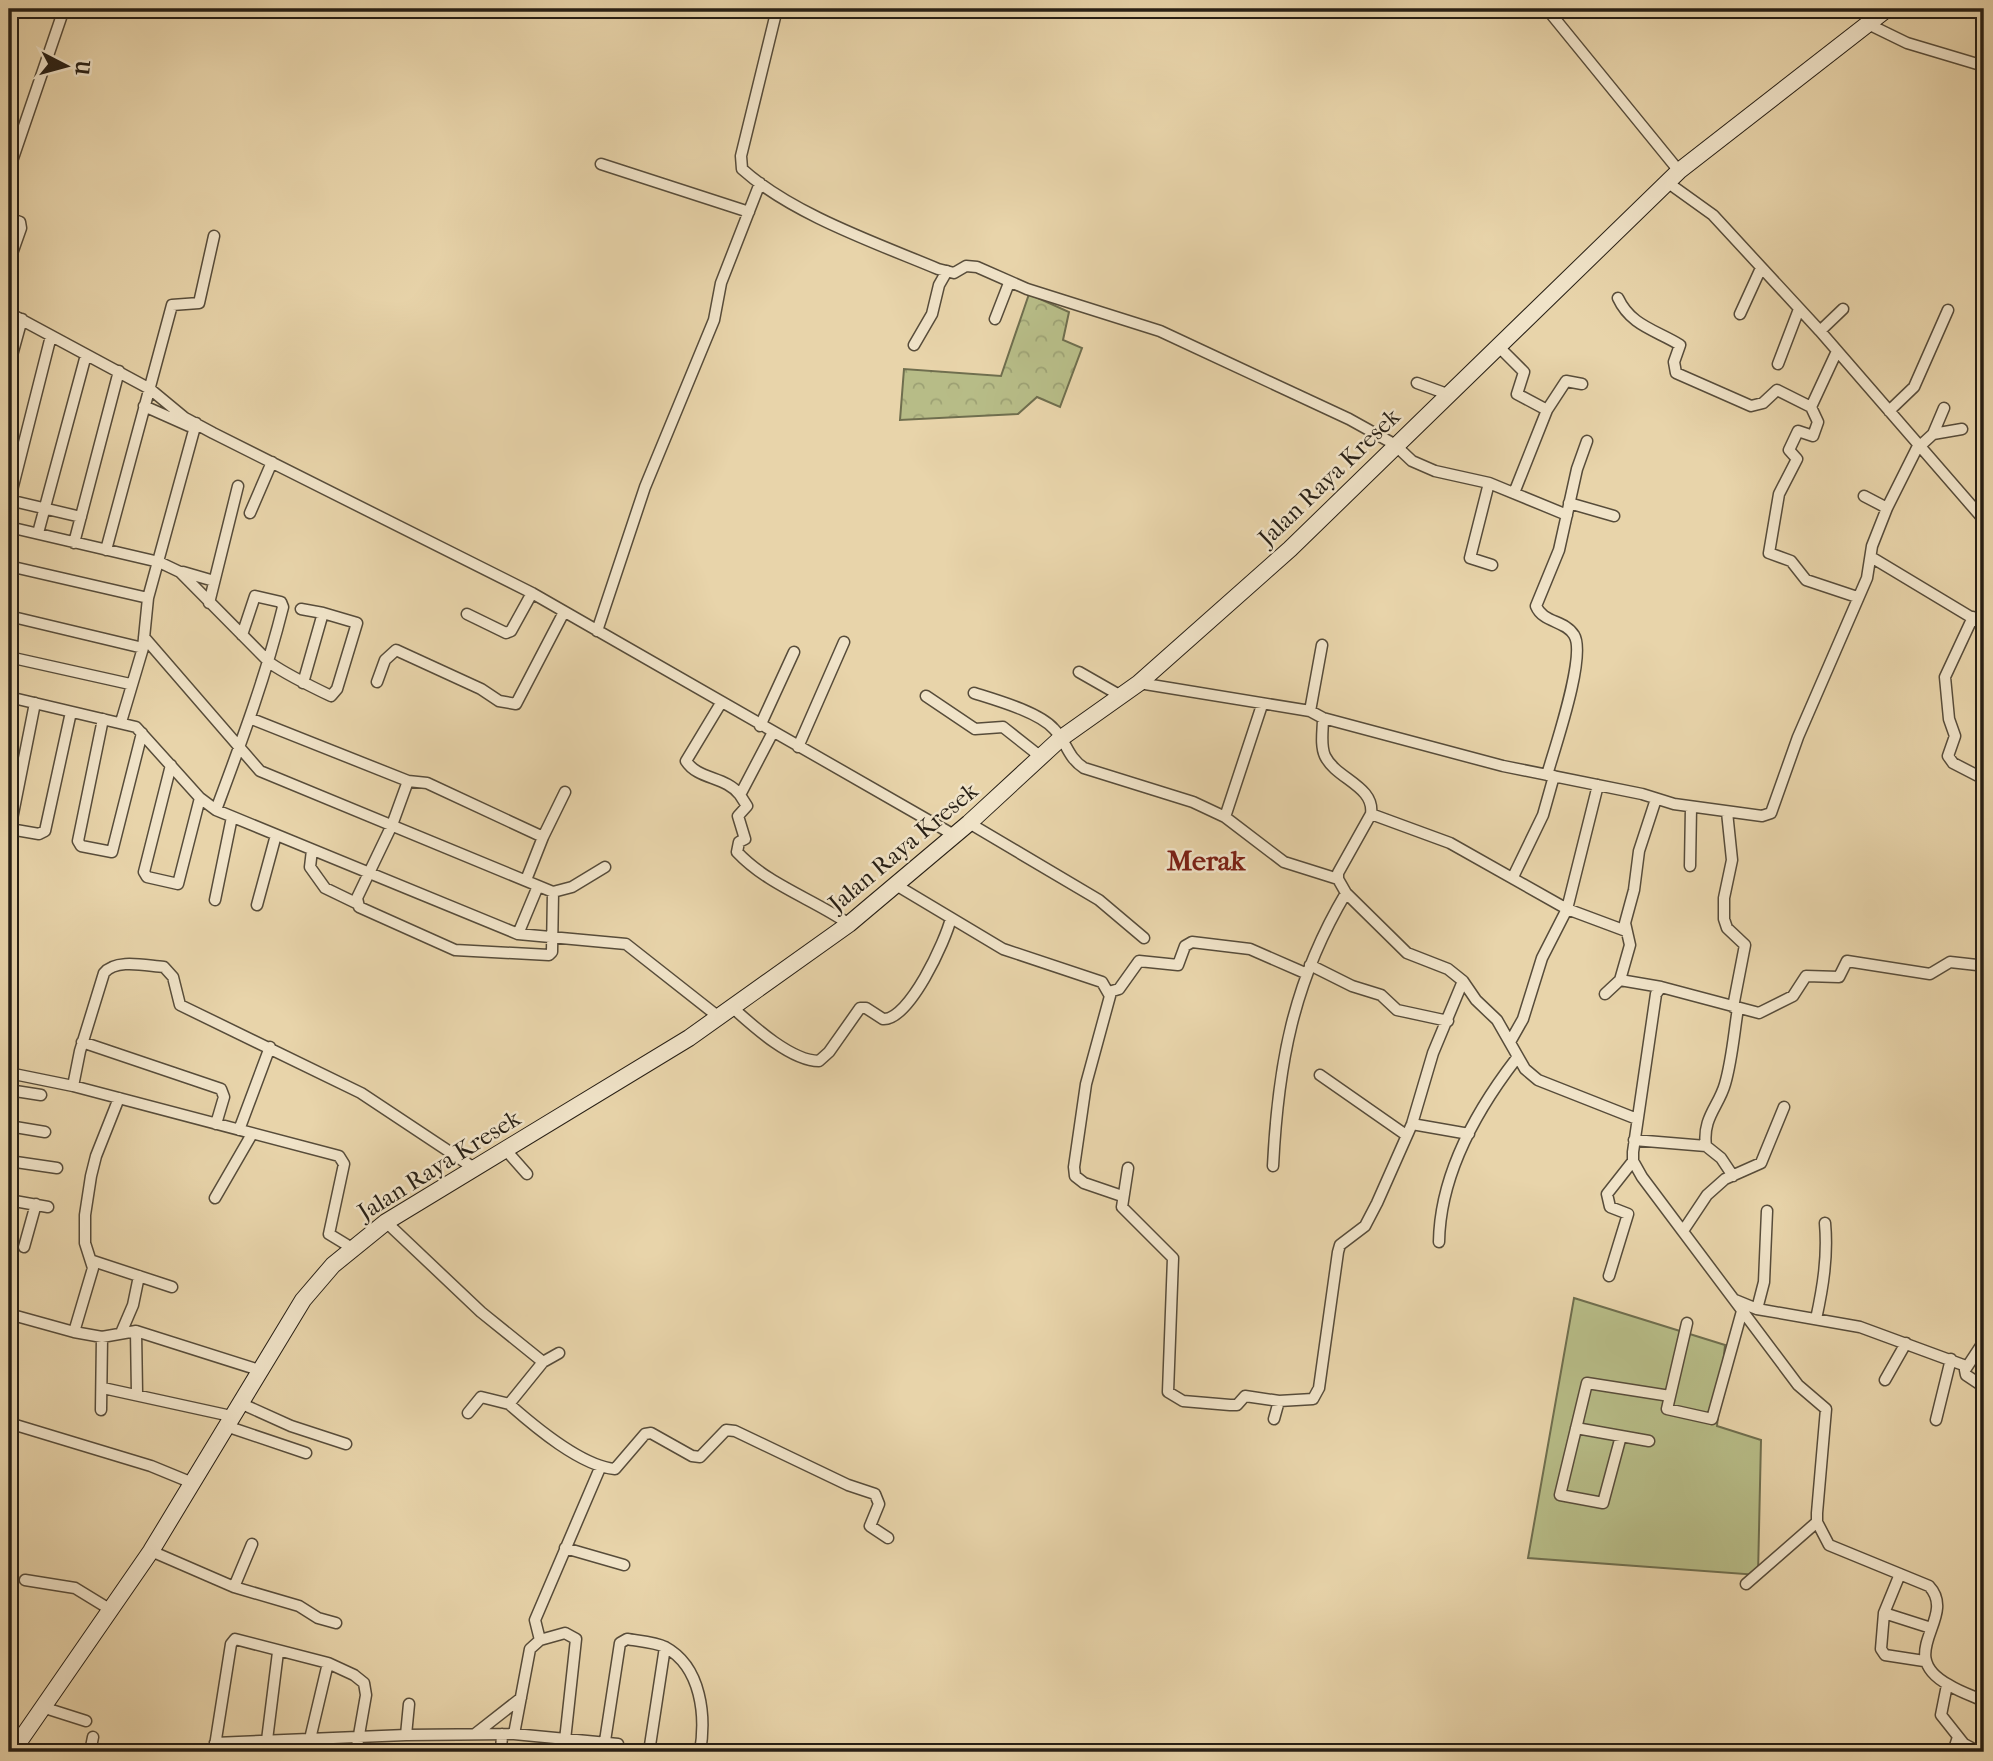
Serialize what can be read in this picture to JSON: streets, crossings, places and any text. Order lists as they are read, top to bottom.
{
  "streets": {
    "main road": ["Jalan Raya Kresek"]
  },
  "districts": ["Merak"],
  "north": "right"
}
